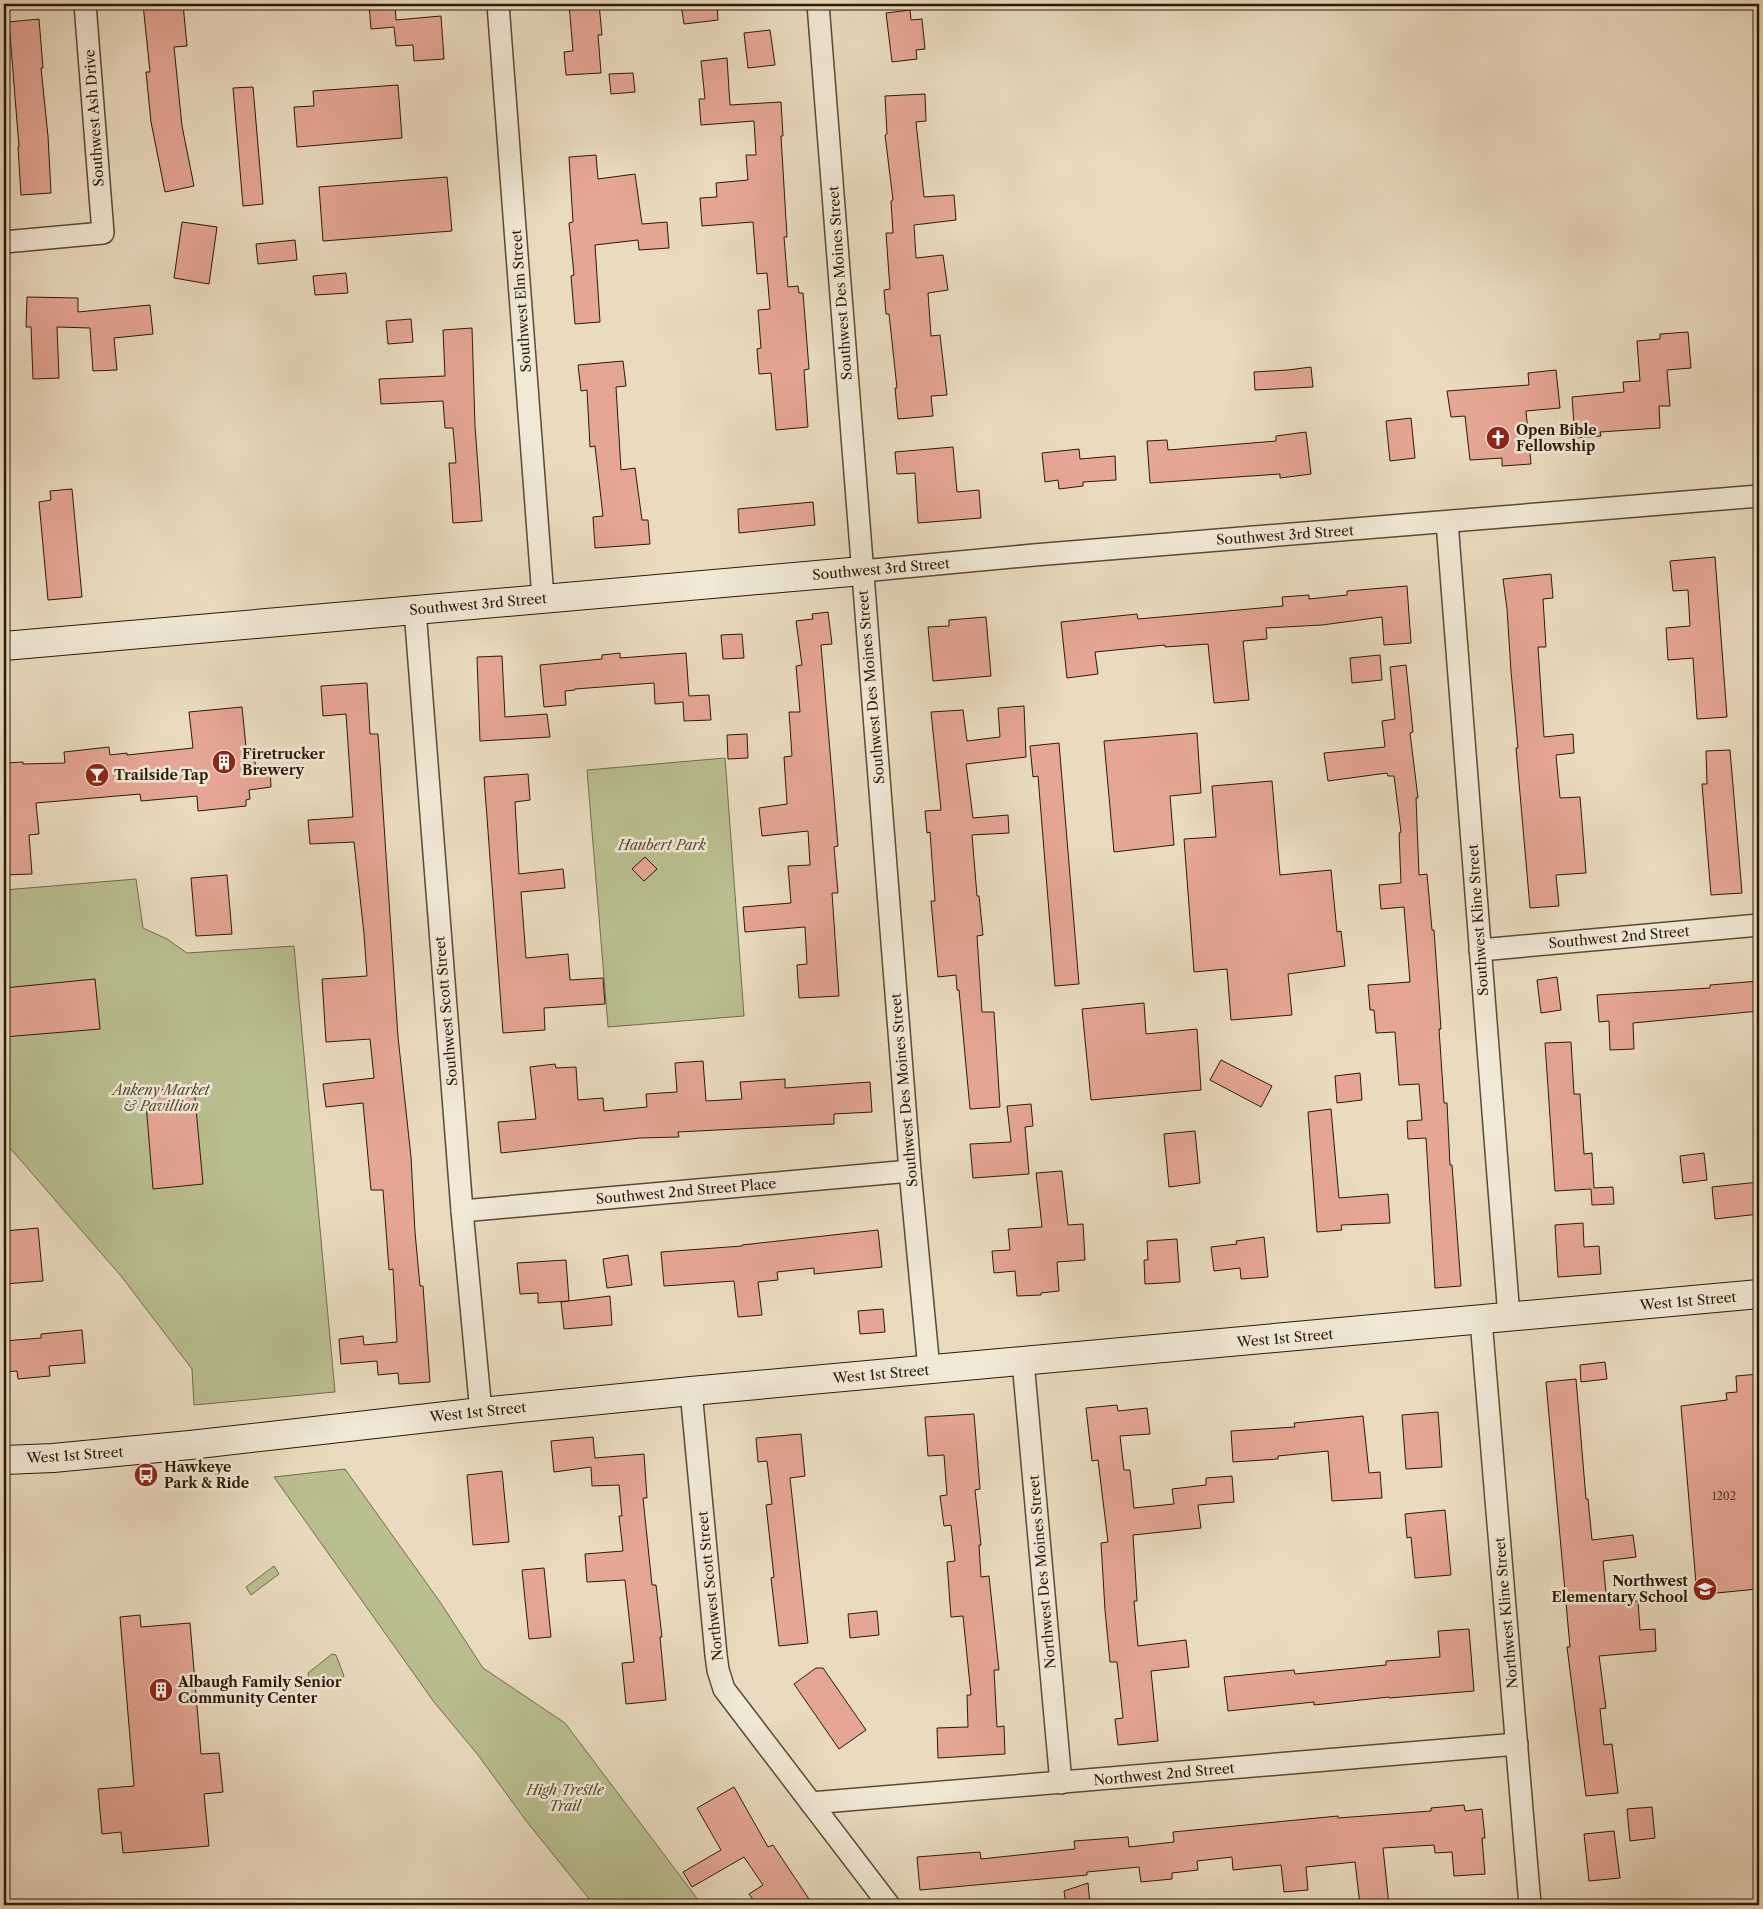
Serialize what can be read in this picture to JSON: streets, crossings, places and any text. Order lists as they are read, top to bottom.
{
  "streets": {
    "main road": ["Southwest 3rd Street", "West 1st Street"],
    "street": [
      "Southwest Ash Drive",
      "Southwest Des Moines Street",
      "Southwest Elm Street",
      "Southwest Kline Street",
      "Southwest 2nd Street",
      "Southwest Scott Street",
      "Southwest 2nd Street Place",
      "Northwest Des Moines Street",
      "Northwest Scott Street",
      "Northwest Kline Street",
      "Northwest 2nd Street"
    ]
  },
  "crossings": [
    ["Southwest Des Moines Street", "Southwest 3rd Street"],
    ["Southwest Des Moines Street", "Southwest 2nd Street Place"],
    ["Southwest Des Moines Street", "West 1st Street"],
    ["Southwest Elm Street", "Southwest 3rd Street"],
    ["Southwest 3rd Street", "Southwest Kline Street"],
    ["Southwest 3rd Street", "Southwest Scott Street"],
    ["Southwest Kline Street", "Southwest 2nd Street"],
    ["Southwest Kline Street", "West 1st Street"],
    ["Southwest Scott Street", "Southwest 2nd Street Place"],
    ["Southwest Scott Street", "West 1st Street"],
    ["West 1st Street", "Northwest Des Moines Street"],
    ["West 1st Street", "Northwest Scott Street"],
    ["West 1st Street", "Northwest Kline Street"],
    ["Northwest Des Moines Street", "Northwest 2nd Street"],
    ["Northwest Scott Street", "Northwest 2nd Street"],
    ["Northwest Kline Street", "Northwest 2nd Street"]
  ],
  "parks": ["Haubert Park", "Ankeny Market & Pavillion", "High Trestle Trail"],
  "places": {
    "church": ["Open Bible Fellowship"],
    "building": ["Firetrucker Brewery", "Albaugh Family Senior Community Center"],
    "bar": ["Trailside Tap"],
    "bus stop": ["Hawkeye Park & Ride"],
    "school or university": ["Northwest Elementary School"]
  },
  "house_numbers": ["1202"]
}
